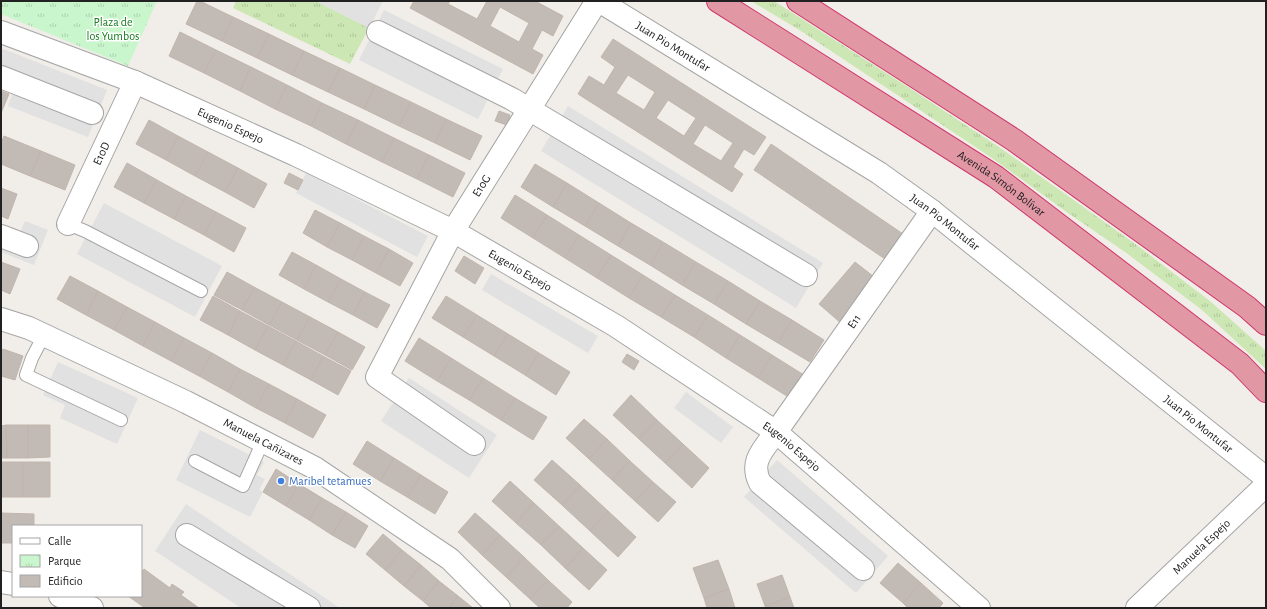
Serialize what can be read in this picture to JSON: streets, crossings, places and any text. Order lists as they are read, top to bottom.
{
  "streets": {
    "highway": ["Avenida Simón Bolívar"],
    "street": [
      "Juan Pio Montufar",
      "Eugenio Espejo",
      "E10D",
      "E10G",
      "E11",
      "Manuela Cañizares",
      "Manuela Espejo"
    ]
  },
  "crossings": [
    ["Juan Pio Montufar", "E10G"],
    ["Juan Pio Montufar", "E11"],
    ["Eugenio Espejo", "E10D"],
    ["Eugenio Espejo", "E10G"],
    ["Eugenio Espejo", "E11"]
  ],
  "parks": ["Plaza de los Yumbos"],
  "places": ["Maribel tetamues"],
  "legend": ["Calle", "Parque", "Edificio"]
}
